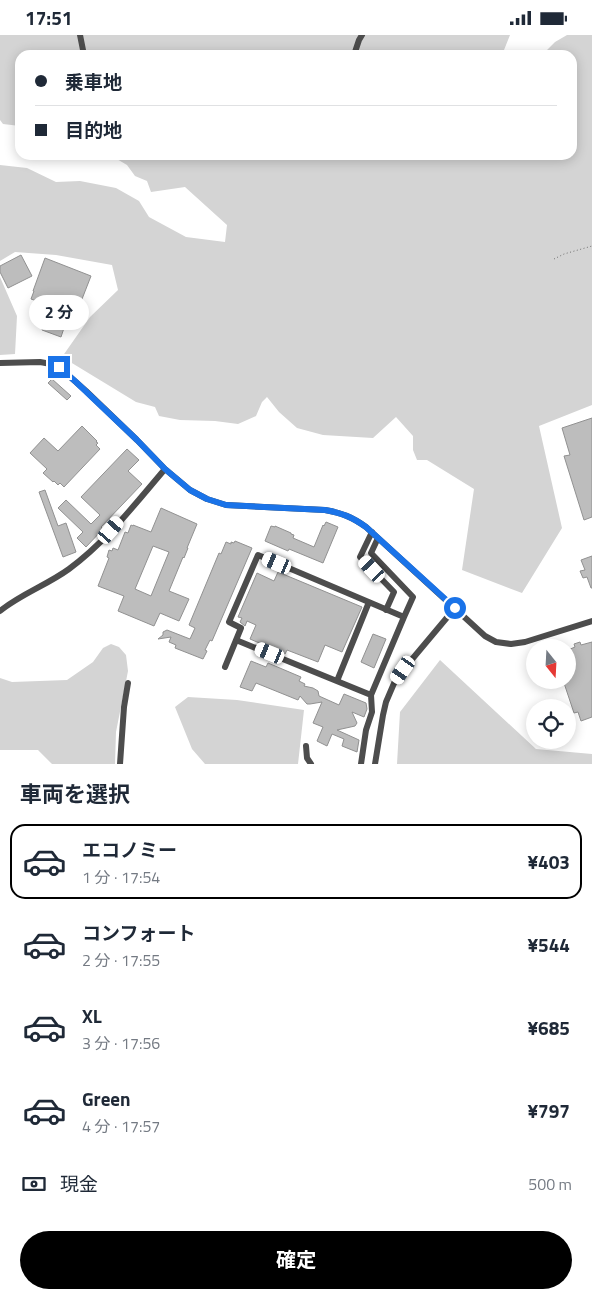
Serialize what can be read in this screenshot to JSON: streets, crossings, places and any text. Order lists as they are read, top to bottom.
{
  "north": "bottom",
  "page": {
    "status": "17:51",
    "banner": ["乗車地", "目的地"],
    "bubble": "2 分",
    "heading": "車両を選択",
    "list": [
      {
        "name": "エコノミー",
        "note": "1 分 · 17:54",
        "value": "¥403"
      },
      {
        "name": "コンフォート",
        "note": "2 分 · 17:55",
        "value": "¥544"
      },
      {
        "name": "XL",
        "note": "3 分 · 17:56",
        "value": "¥685"
      },
      {
        "name": "Green",
        "note": "4 分 · 17:57",
        "value": "¥797"
      }
    ],
    "pay": ["現金", "500 m"],
    "buttons": "確定"
  }
}
